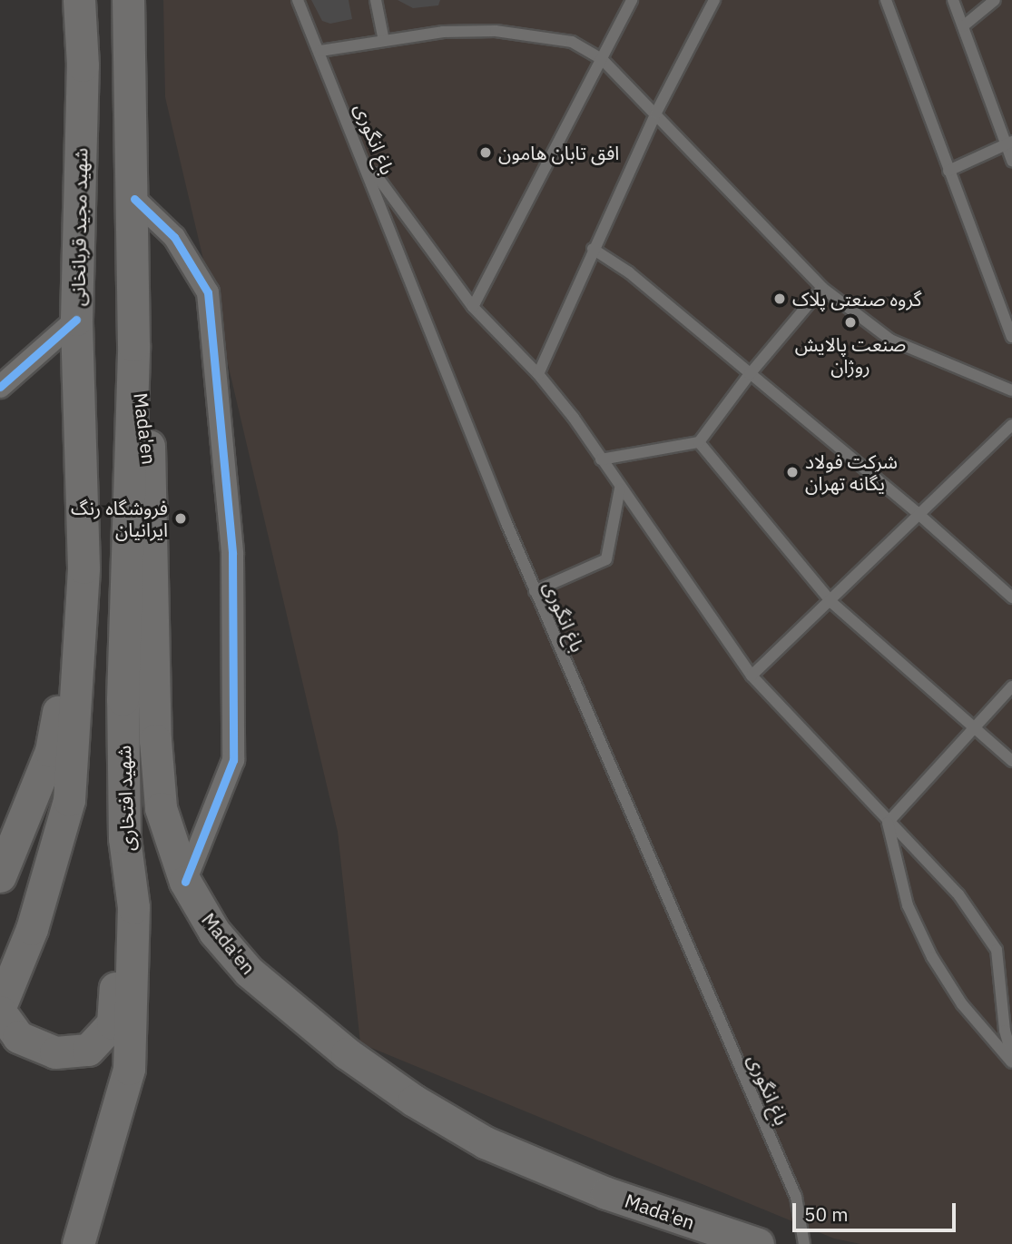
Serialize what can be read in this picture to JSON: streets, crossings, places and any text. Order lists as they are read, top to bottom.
{
  "streets": {
    "main road": ["شهید مجید قربانخانی", "Mada'en", "شهید افتخاری"],
    "lane": ["باغ انگوری"]
  },
  "crossings": [
    ["Mada'en", "شهید افتخاری"]
  ],
  "places": [
    "افق تابان هامون",
    "گروه صنعتی پلاک",
    "صنعت پالایش روژان",
    "شرکت فولاد یگانه تهران",
    "فروشگاه رنگ ایرانیان"
  ],
  "scale_bar": "50 m"
}
